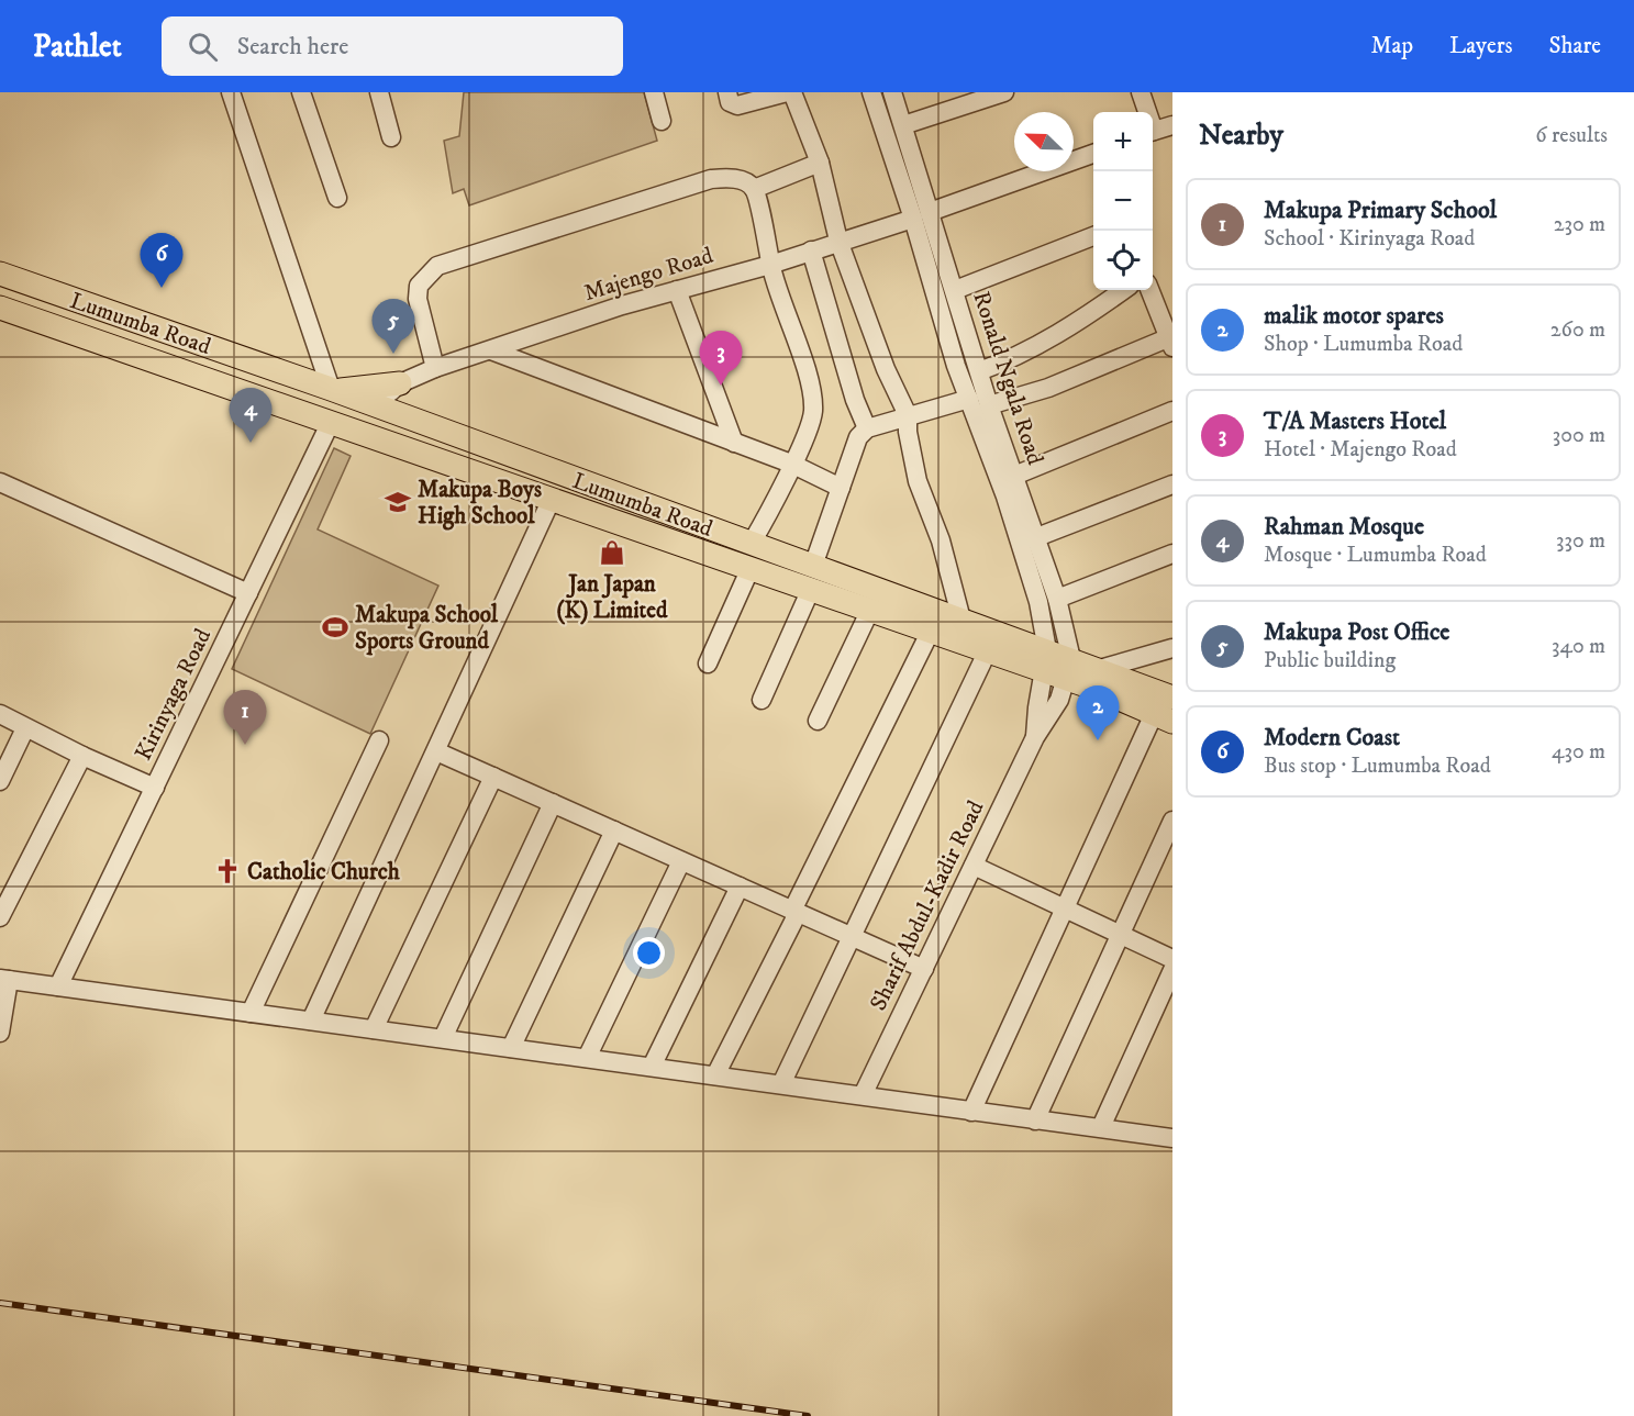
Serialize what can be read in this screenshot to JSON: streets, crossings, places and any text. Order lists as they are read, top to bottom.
{
  "streets": {
    "main road": ["Lumumba Road"],
    "street": [
      "Majengo Road",
      "Ronald Ngala Road",
      "Kirinyaga Road",
      "Sharif Abdul-Kadir Road"
    ]
  },
  "crossings": [
    ["Majengo Road", "Lumumba Road"],
    ["Majengo Road", "Ronald Ngala Road"],
    ["Lumumba Road", "Ronald Ngala Road"],
    ["Lumumba Road", "Kirinyaga Road"],
    ["Lumumba Road", "Sharif Abdul-Kadir Road"],
    ["Ronald Ngala Road", "Sharif Abdul-Kadir Road"]
  ],
  "places": {
    "school or university": ["Makupa Boys High School"],
    "shop": ["Jan Japan (K) Limited"],
    "sports": ["Makupa School Sports Ground"],
    "church": ["Catholic Church"]
  },
  "north": "top left",
  "page": {
    "header": "Pathlet",
    "search": "Search here",
    "nav": ["Map", "Layers", "Share"],
    "heading": ["Nearby", "6 results"],
    "map_buttons": ["+", "−"],
    "list": [
      {
        "mark": "1",
        "name": "Makupa Primary School",
        "note": "School · Kirinyaga Road",
        "value": "230 m"
      },
      {
        "mark": "2",
        "name": "malik motor spares",
        "note": "Shop · Lumumba Road",
        "value": "260 m"
      },
      {
        "mark": "3",
        "name": "T/A Masters Hotel",
        "note": "Hotel · Majengo Road",
        "value": "300 m"
      },
      {
        "mark": "4",
        "name": "Rahman Mosque",
        "note": "Mosque · Lumumba Road",
        "value": "330 m"
      },
      {
        "mark": "5",
        "name": "Makupa Post Office",
        "note": "Public building",
        "value": "340 m"
      },
      {
        "mark": "6",
        "name": "Modern Coast",
        "note": "Bus stop · Lumumba Road",
        "value": "430 m"
      }
    ],
    "pins": [
      "6",
      "5",
      "3",
      "4",
      "2",
      "1"
    ]
  }
}
